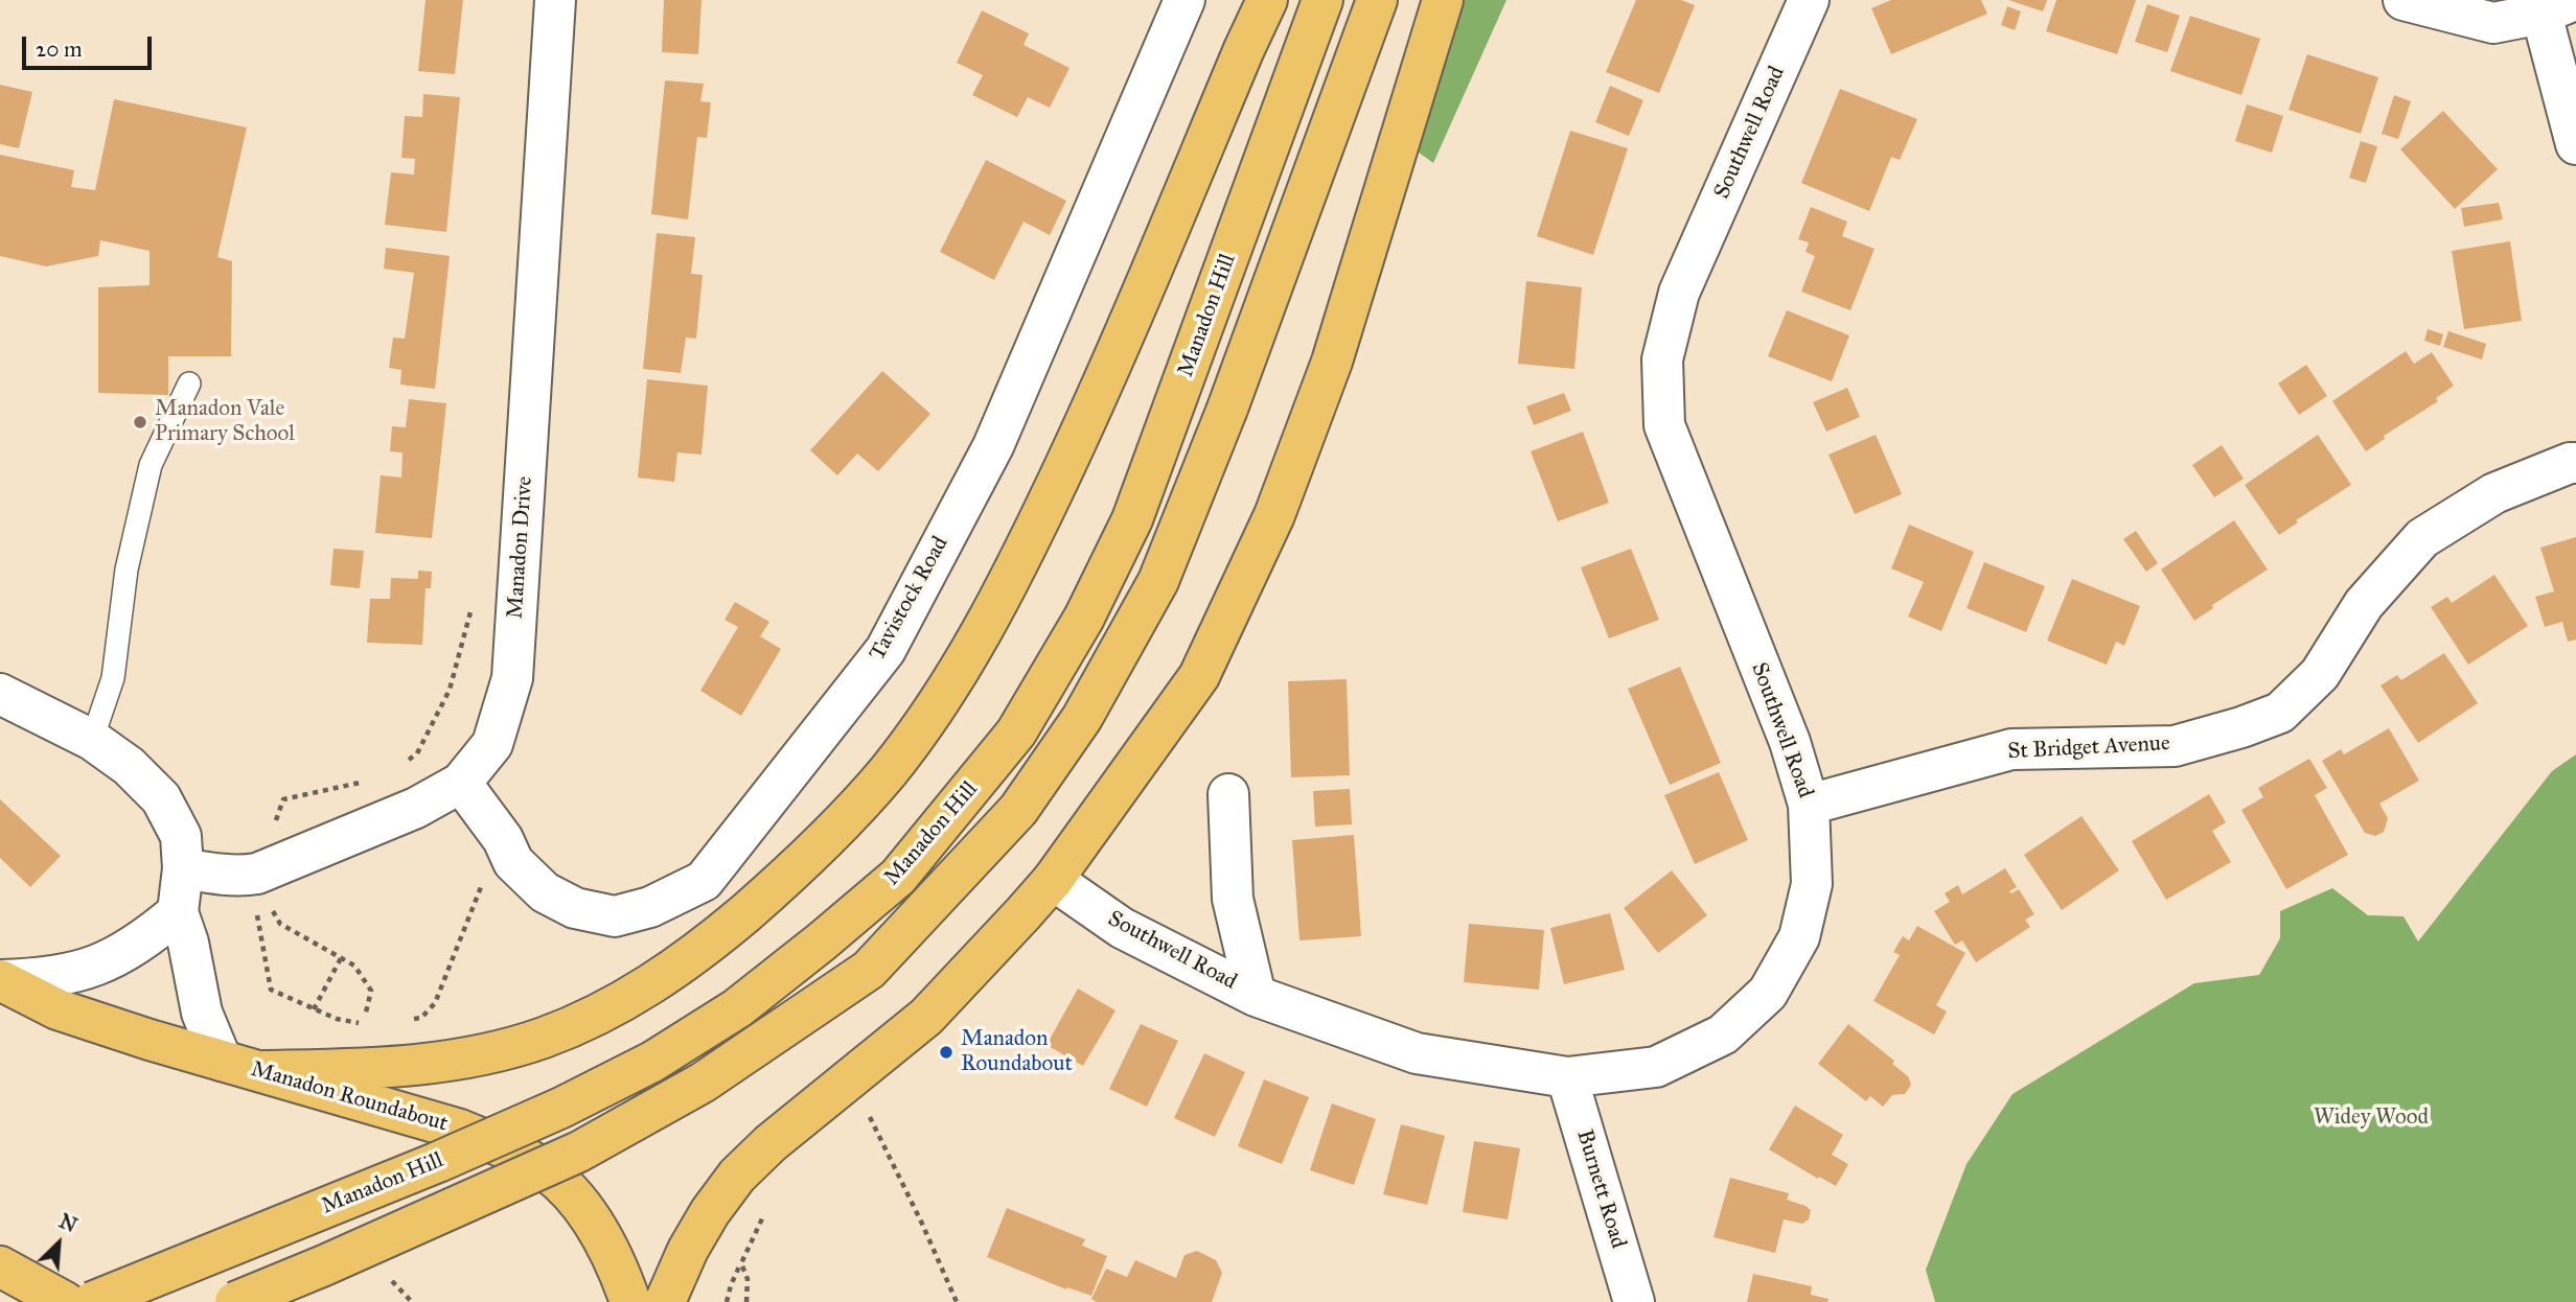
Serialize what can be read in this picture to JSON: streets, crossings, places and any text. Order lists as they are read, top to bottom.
{
  "streets": {
    "main road": ["Manadon Hill", "Manadon Roundabout"],
    "street": [
      "Southwell Road",
      "Manadon Drive",
      "Tavistock Road",
      "St Bridget Avenue",
      "Burnett Road"
    ]
  },
  "crossings": [
    ["Southwell Road", "St Bridget Avenue"],
    ["Southwell Road", "Burnett Road"],
    ["Manadon Drive", "Tavistock Road"]
  ],
  "parks": ["Widey Wood"],
  "places": ["Manadon Vale Primary School", "Manadon Roundabout"],
  "scale_bar": "20 m",
  "north": "top right"
}
